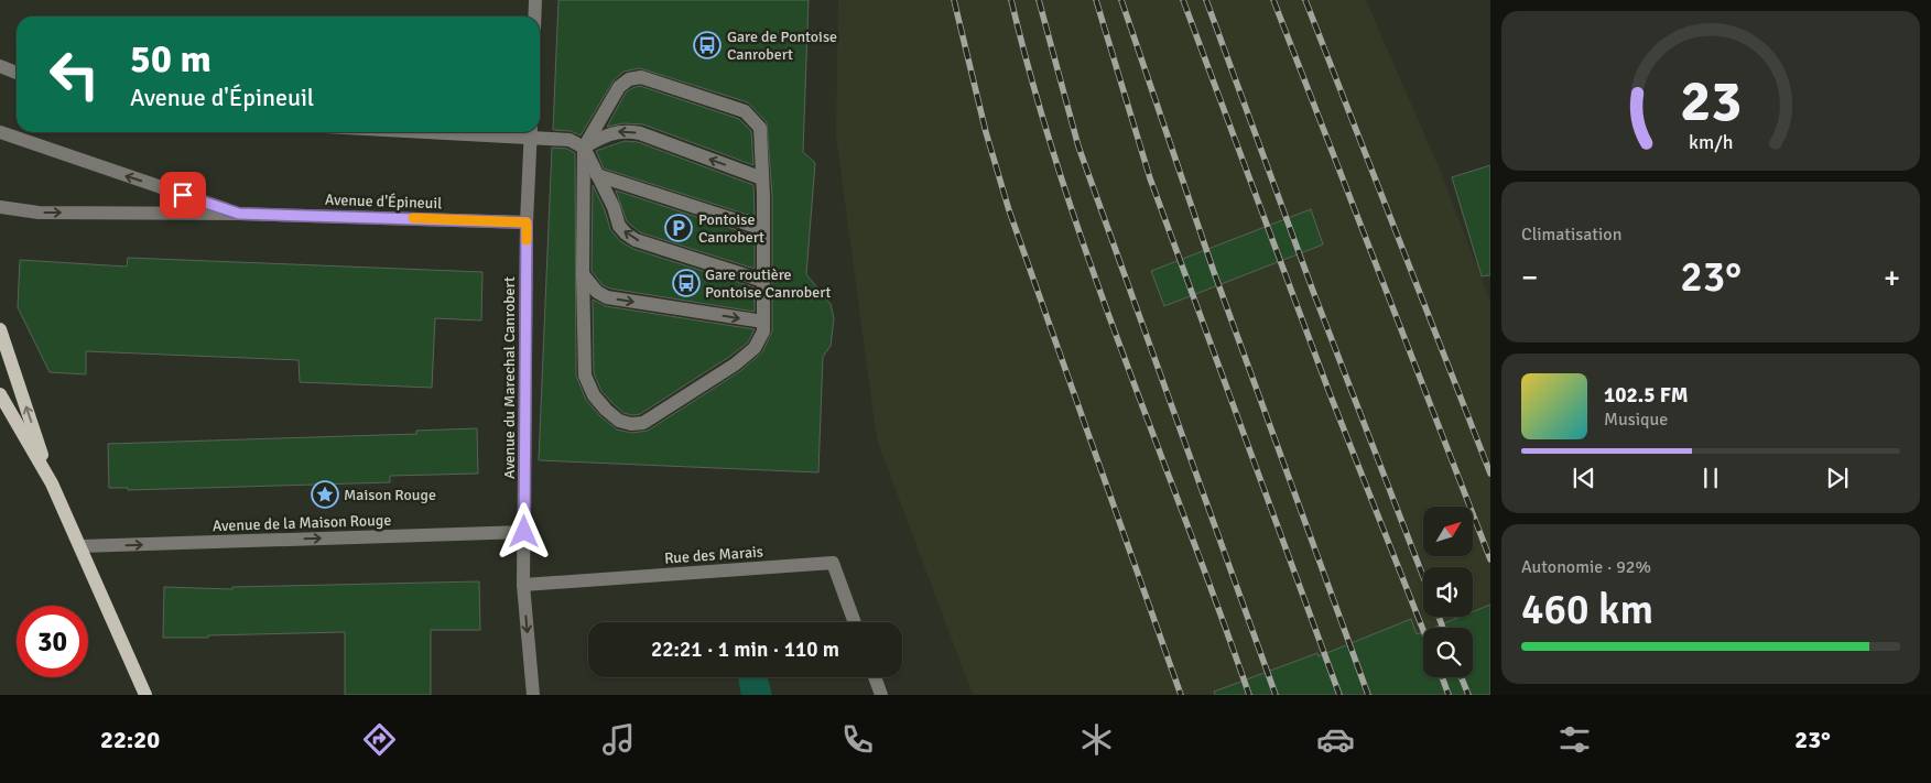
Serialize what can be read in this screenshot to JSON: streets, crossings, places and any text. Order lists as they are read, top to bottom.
{
  "streets": {
    "street": [
      "Avenue d'Épineuil",
      "Avenue du Marechal Canrobert",
      "Avenue de la Maison Rouge",
      "Rue des Marais"
    ]
  },
  "crossings": [
    ["Avenue d'Épineuil", "Avenue du Marechal Canrobert"],
    ["Avenue du Marechal Canrobert", "Avenue de la Maison Rouge"],
    ["Avenue du Marechal Canrobert", "Rue des Marais"]
  ],
  "one_way": ["Avenue de la Maison Rouge"],
  "places": {
    "bus stop": ["Gare de Pontoise Canrobert", "Gare routière Pontoise Canrobert"],
    "parking": ["Pontoise Canrobert"],
    "place": ["Maison Rouge"]
  },
  "north": "top right",
  "page": {
    "turn": ["50 m", "Avenue d'Épineuil"],
    "tile": [
      "Climatisation",
      ["Autonomie · 92%", "460 km"]
    ],
    "heat": ["−", "23°", "+"],
    "song": ["102.5 FM", "Musique"],
    "limit": "30",
    "trip": "22:21 · 1 min · 110 m",
    "tabs": ["22:20", "23°"],
    "gauge": ["23", "km/h"]
  }
}
